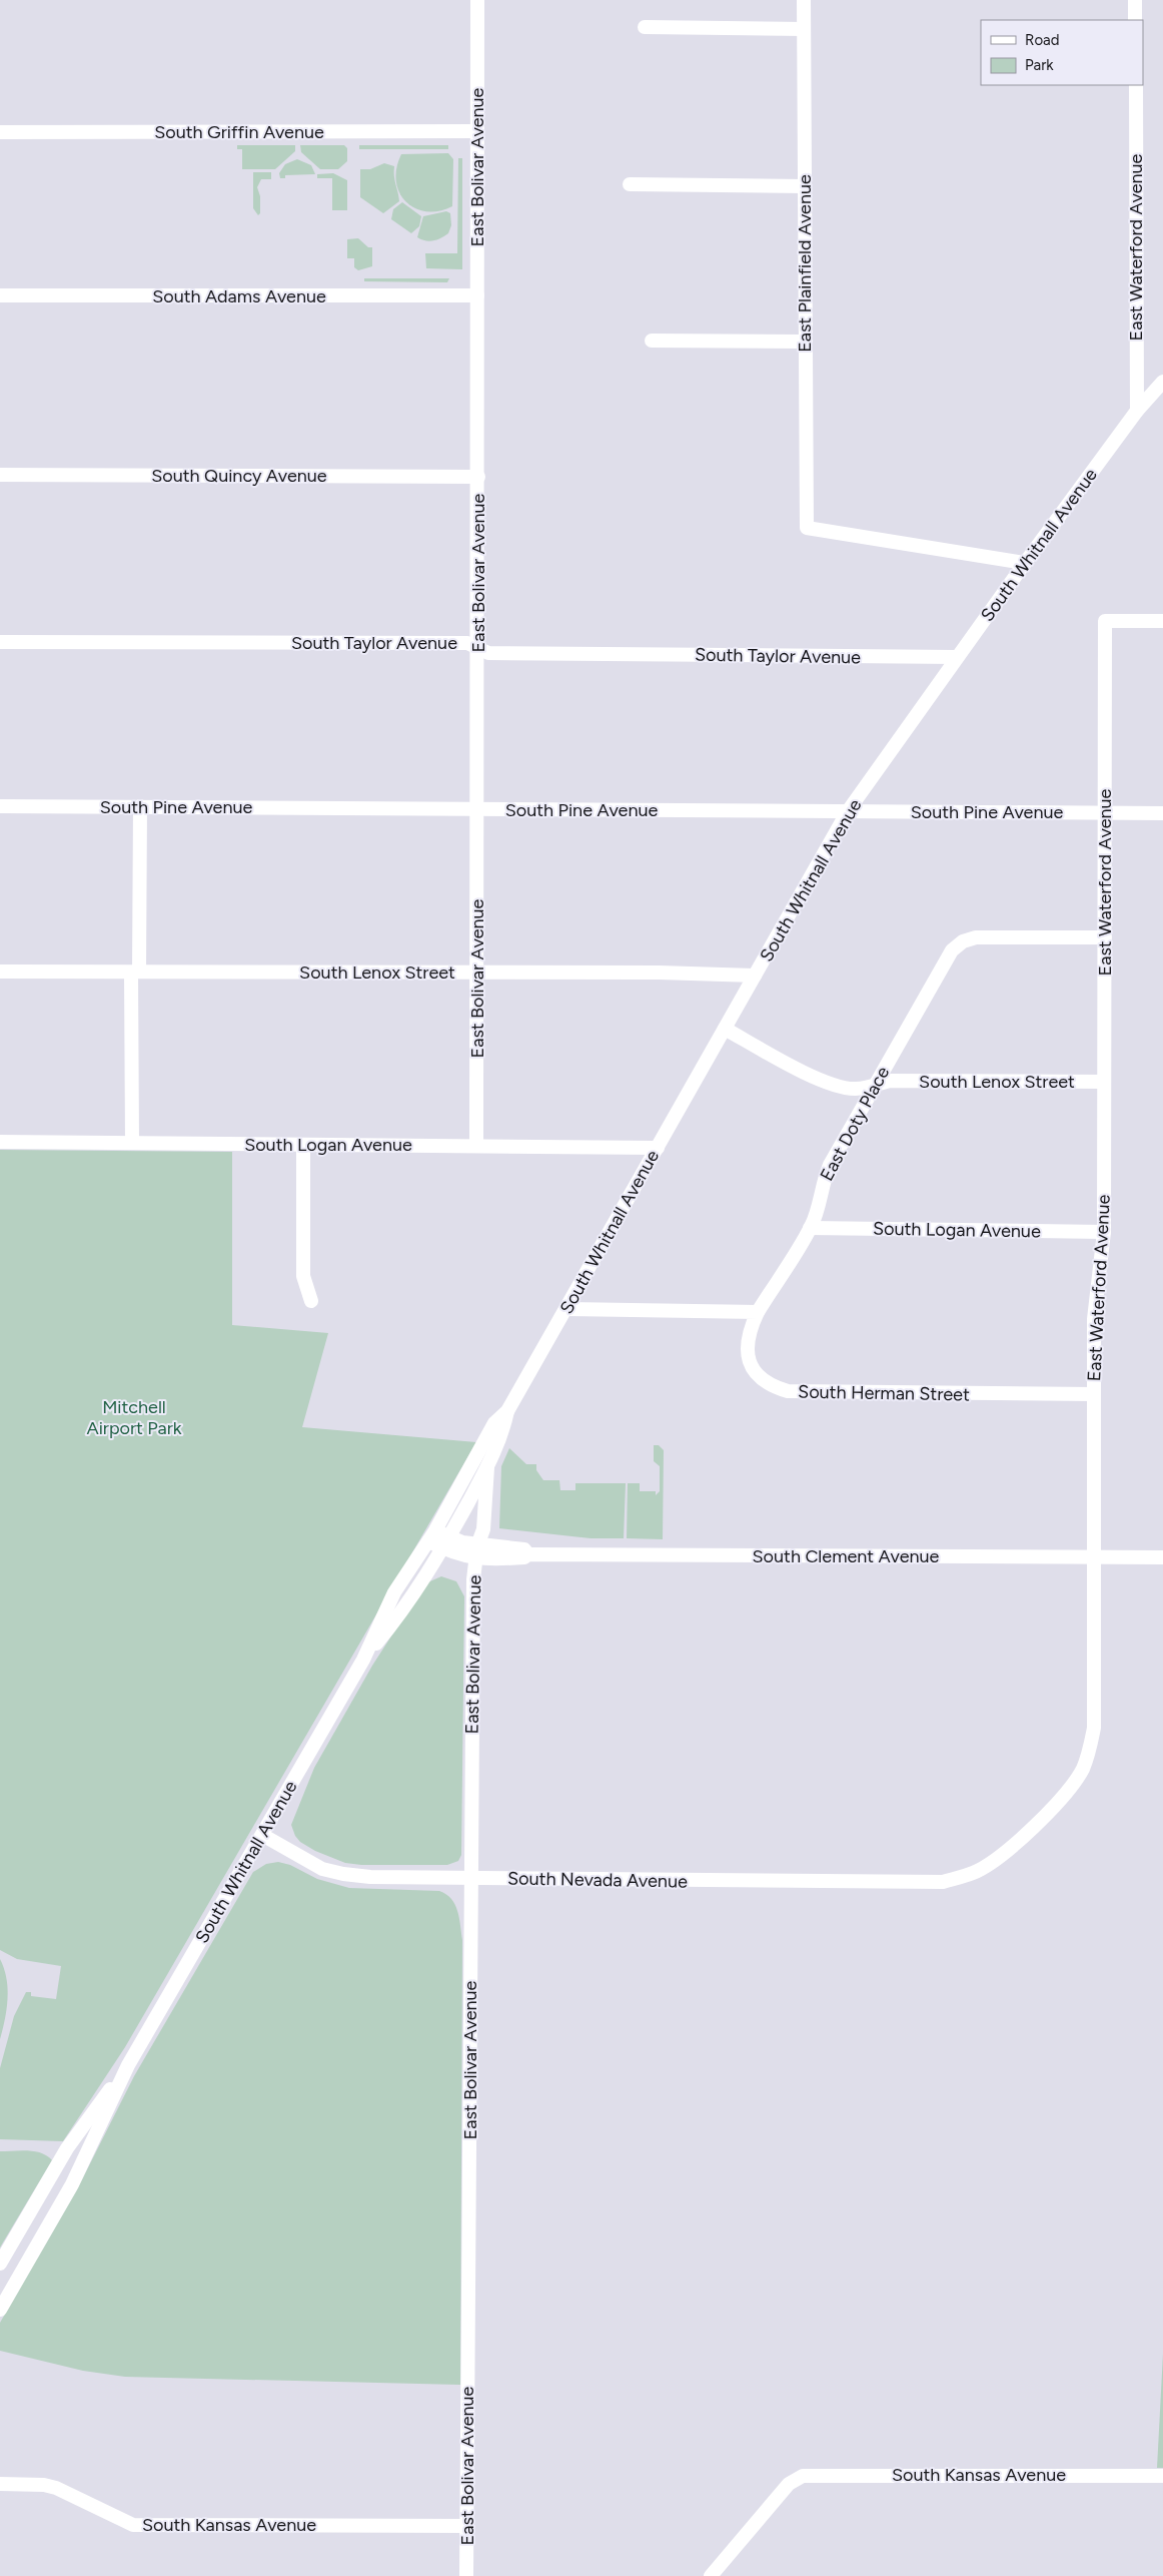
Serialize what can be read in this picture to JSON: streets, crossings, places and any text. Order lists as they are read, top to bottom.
{
  "streets": {
    "street": [
      "South Griffin Avenue",
      "East Bolivar Avenue",
      "East Waterford Avenue",
      "East Plainfield Avenue",
      "South Adams Avenue",
      "South Quincy Avenue",
      "South Whitnall Avenue",
      "South Taylor Avenue",
      "South Pine Avenue",
      "South Lenox Street",
      "East Doty Place",
      "South Logan Avenue",
      "South Herman Street",
      "South Clement Avenue",
      "South Nevada Avenue",
      "South Kansas Avenue"
    ]
  },
  "crossings": [
    ["South Griffin Avenue", "East Bolivar Avenue"],
    ["East Bolivar Avenue", "South Adams Avenue"],
    ["East Bolivar Avenue", "South Quincy Avenue"],
    ["East Bolivar Avenue", "South Whitnall Avenue"],
    ["East Bolivar Avenue", "South Taylor Avenue"],
    ["East Bolivar Avenue", "South Pine Avenue"],
    ["East Bolivar Avenue", "South Lenox Street"],
    ["East Bolivar Avenue", "South Logan Avenue"],
    ["East Bolivar Avenue", "South Clement Avenue"],
    ["East Bolivar Avenue", "South Nevada Avenue"],
    ["East Bolivar Avenue", "South Kansas Avenue"],
    ["East Waterford Avenue", "South Whitnall Avenue"],
    ["East Waterford Avenue", "South Pine Avenue"],
    ["East Waterford Avenue", "South Lenox Street"],
    ["East Waterford Avenue", "East Doty Place"],
    ["East Waterford Avenue", "South Logan Avenue"],
    ["East Waterford Avenue", "South Herman Street"],
    ["East Waterford Avenue", "South Clement Avenue"],
    ["East Waterford Avenue", "South Nevada Avenue"],
    ["East Plainfield Avenue", "South Whitnall Avenue"],
    ["South Whitnall Avenue", "South Taylor Avenue"],
    ["South Whitnall Avenue", "South Pine Avenue"],
    ["South Whitnall Avenue", "South Lenox Street"],
    ["South Whitnall Avenue", "South Logan Avenue"],
    ["South Whitnall Avenue", "South Clement Avenue"],
    ["South Whitnall Avenue", "South Nevada Avenue"],
    ["South Lenox Street", "East Doty Place"],
    ["East Doty Place", "South Logan Avenue"],
    ["East Doty Place", "South Herman Street"]
  ],
  "parks": ["Mitchell Airport Park"],
  "legend": ["Road", "Park"]
}
